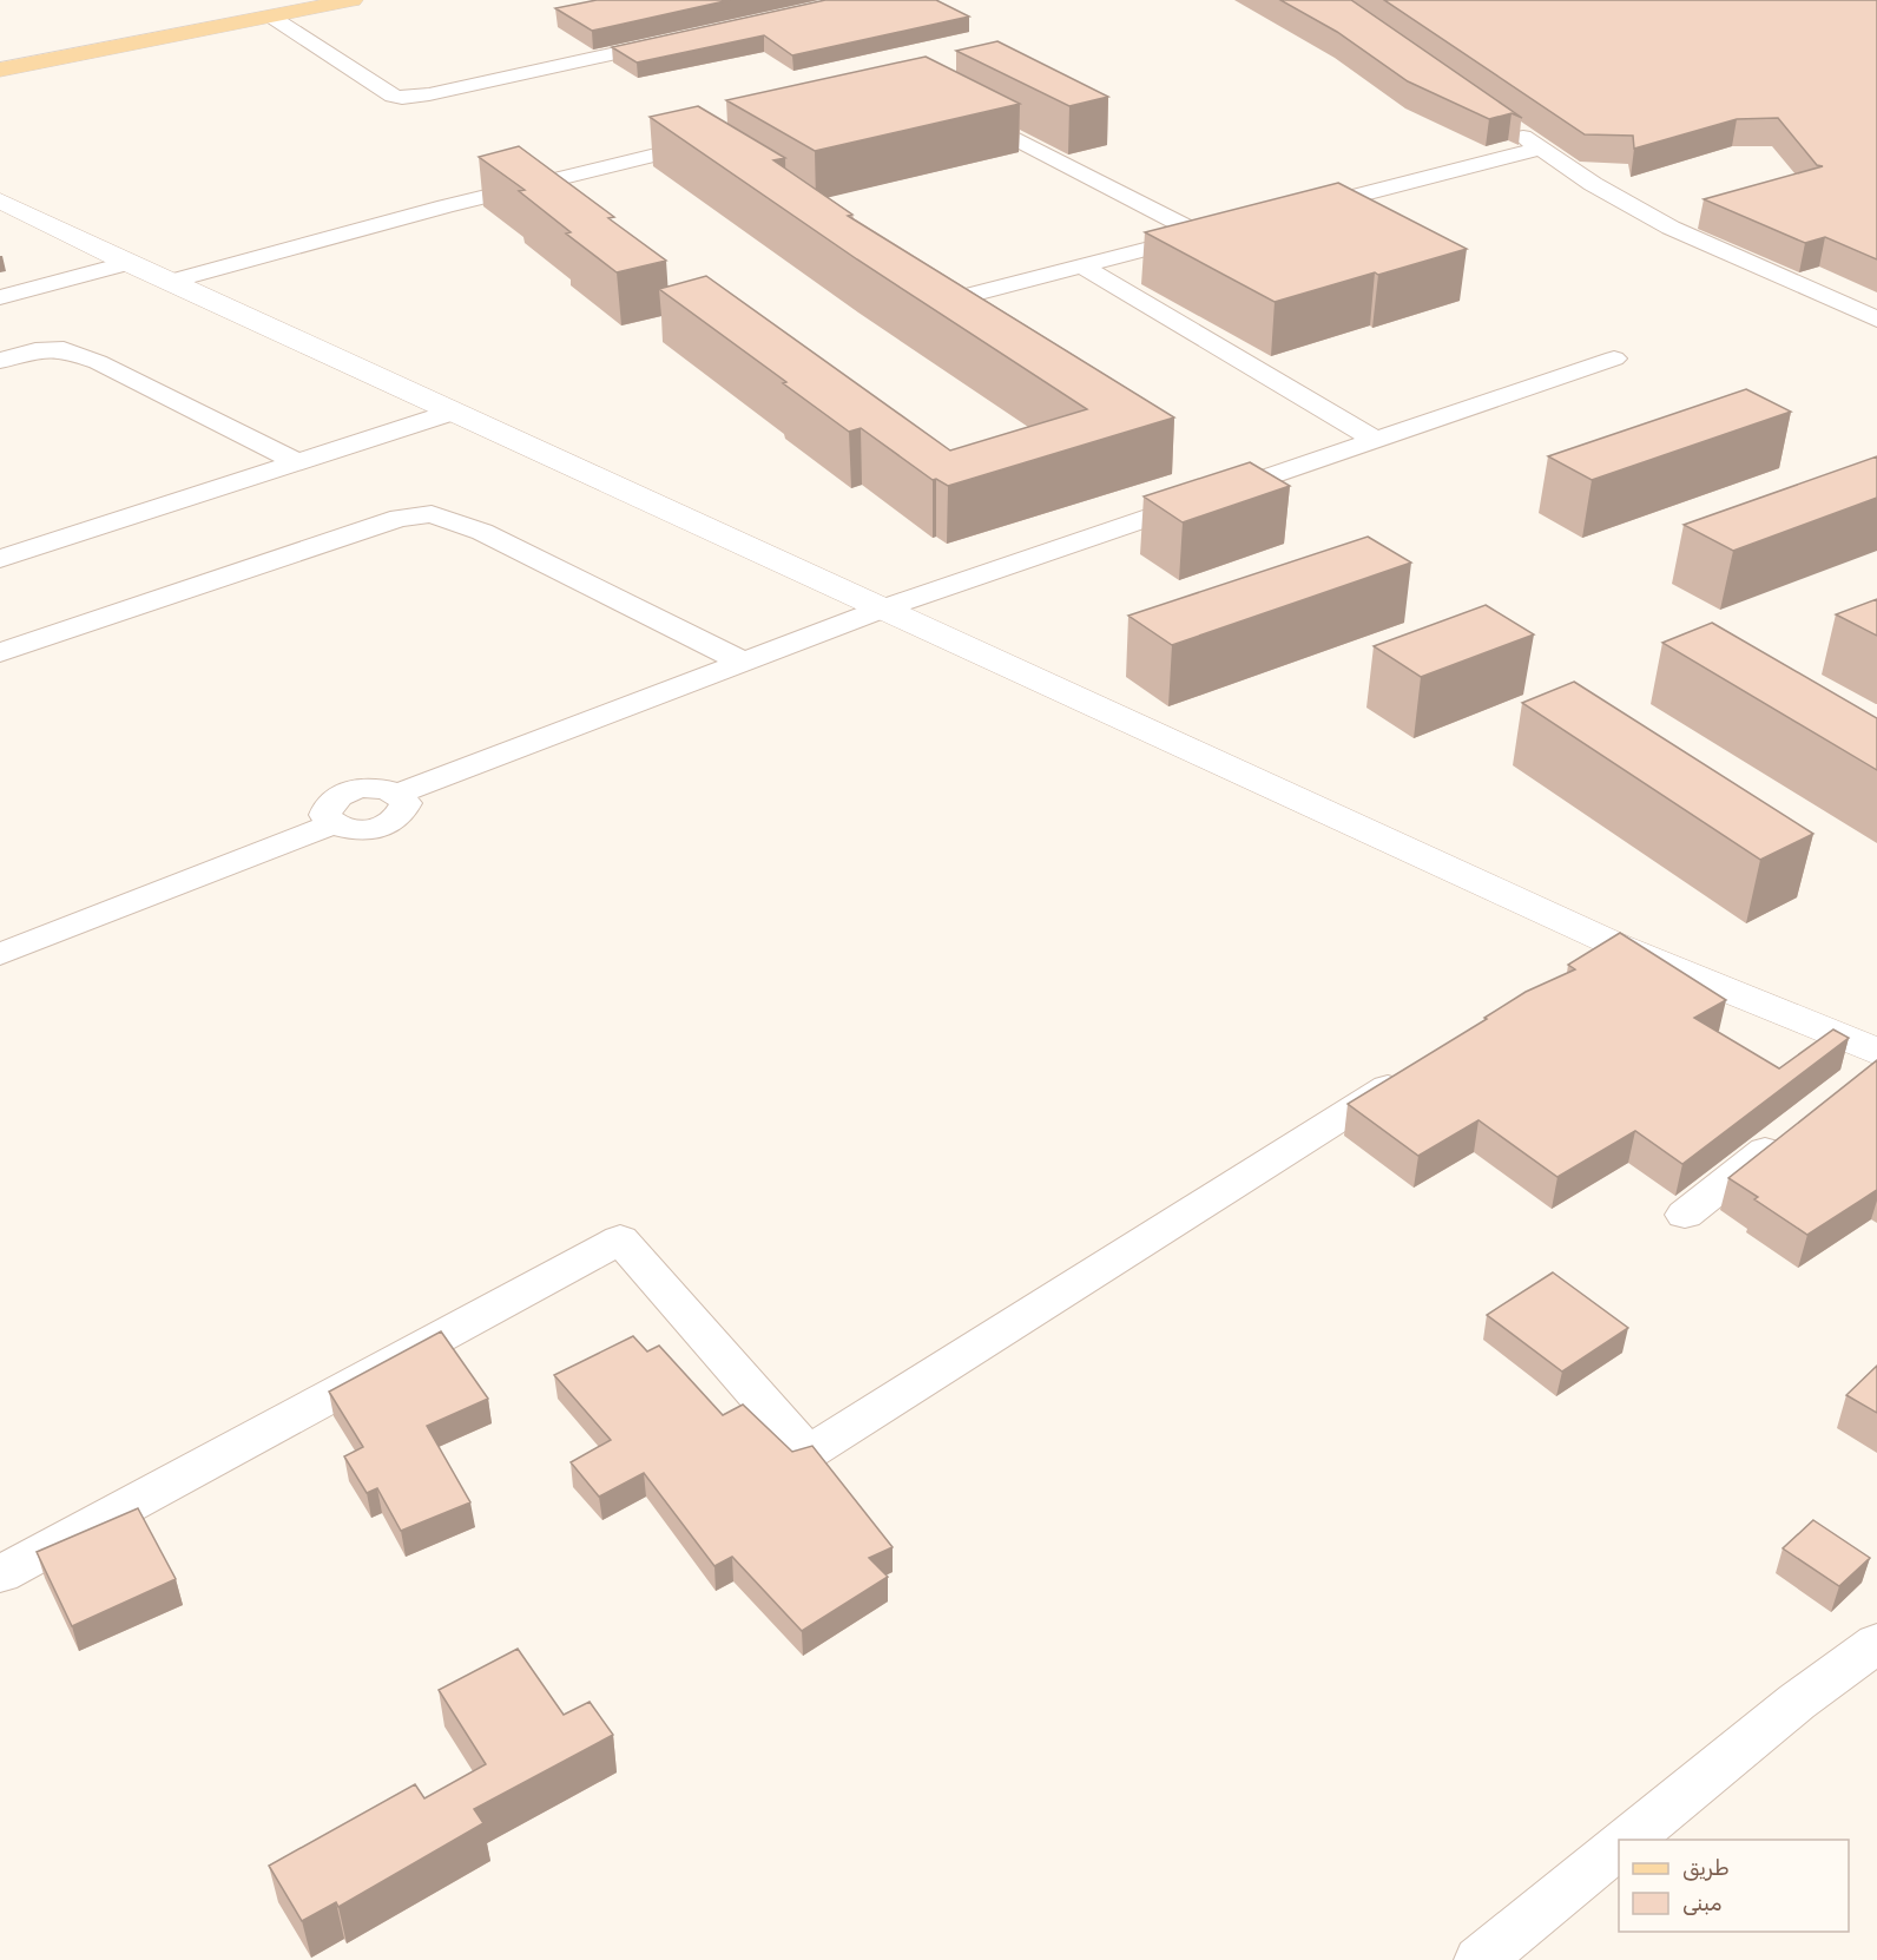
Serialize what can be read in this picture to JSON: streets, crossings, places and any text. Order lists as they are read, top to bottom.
{
  "legend": ["طريق", "مبنى"]
}
